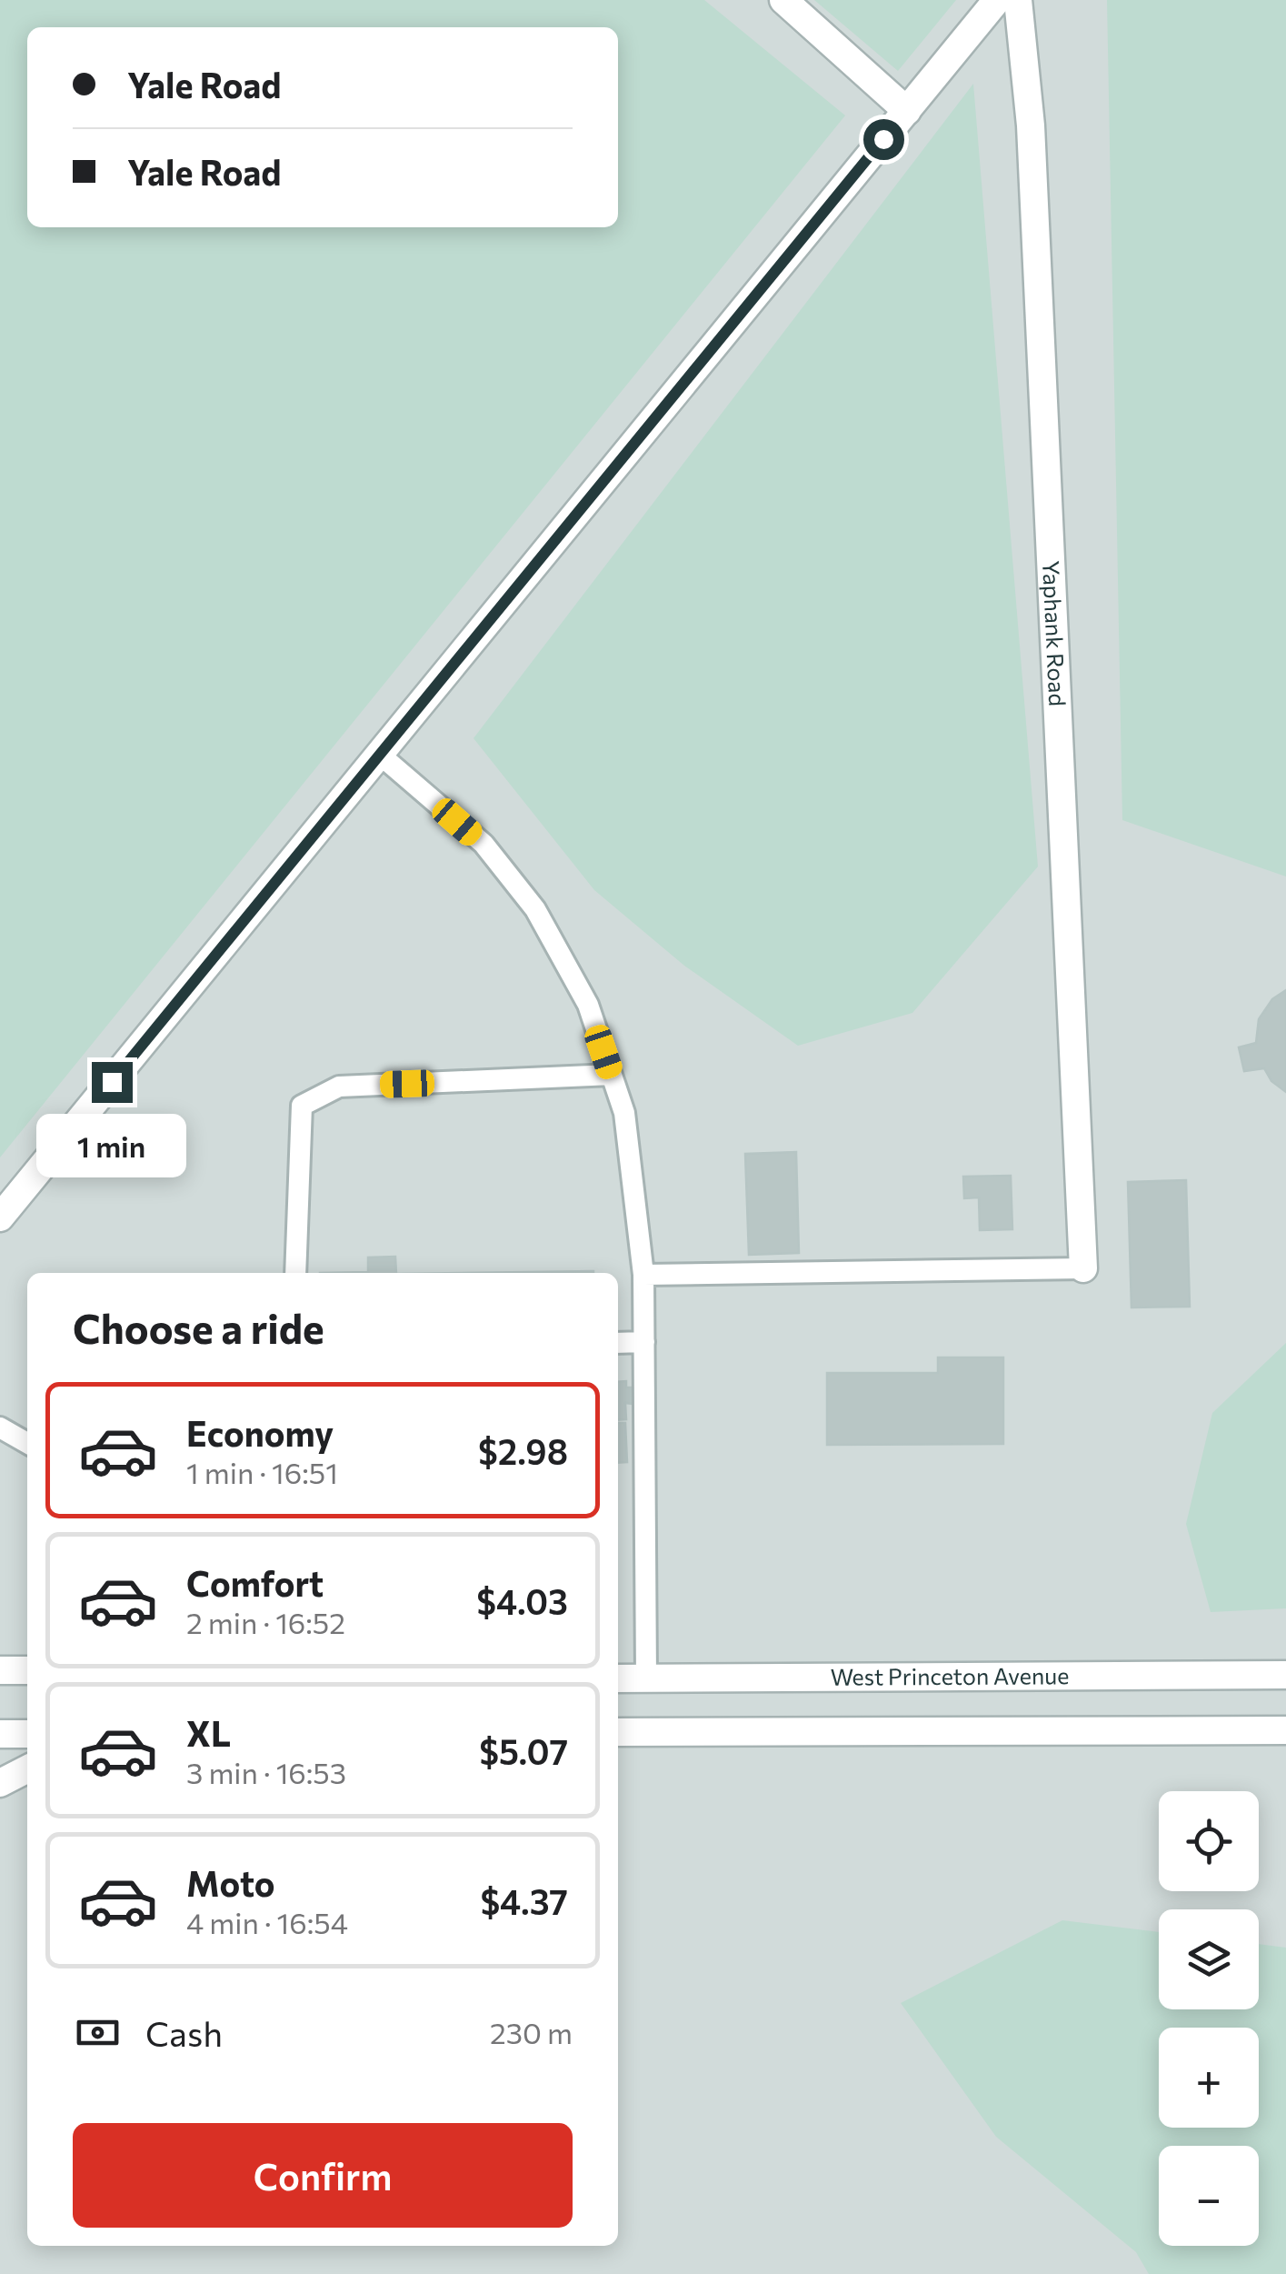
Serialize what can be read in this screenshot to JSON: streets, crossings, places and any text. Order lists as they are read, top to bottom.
{
  "streets": {
    "street": ["Yaphank Road", "West Princeton Avenue"]
  },
  "page": {
    "banner": ["Yale Road", "Yale Road"],
    "bubble": "1 min",
    "heading": "Choose a ride",
    "list": [
      {
        "name": "Economy",
        "note": "1 min · 16:51",
        "value": "$2.98"
      },
      {
        "name": "Comfort",
        "note": "2 min · 16:52",
        "value": "$4.03"
      },
      {
        "name": "XL",
        "note": "3 min · 16:53",
        "value": "$5.07"
      },
      {
        "name": "Moto",
        "note": "4 min · 16:54",
        "value": "$4.37"
      }
    ],
    "map_buttons": ["+", "−"],
    "pay": ["Cash", "230 m"],
    "buttons": "Confirm"
  }
}
